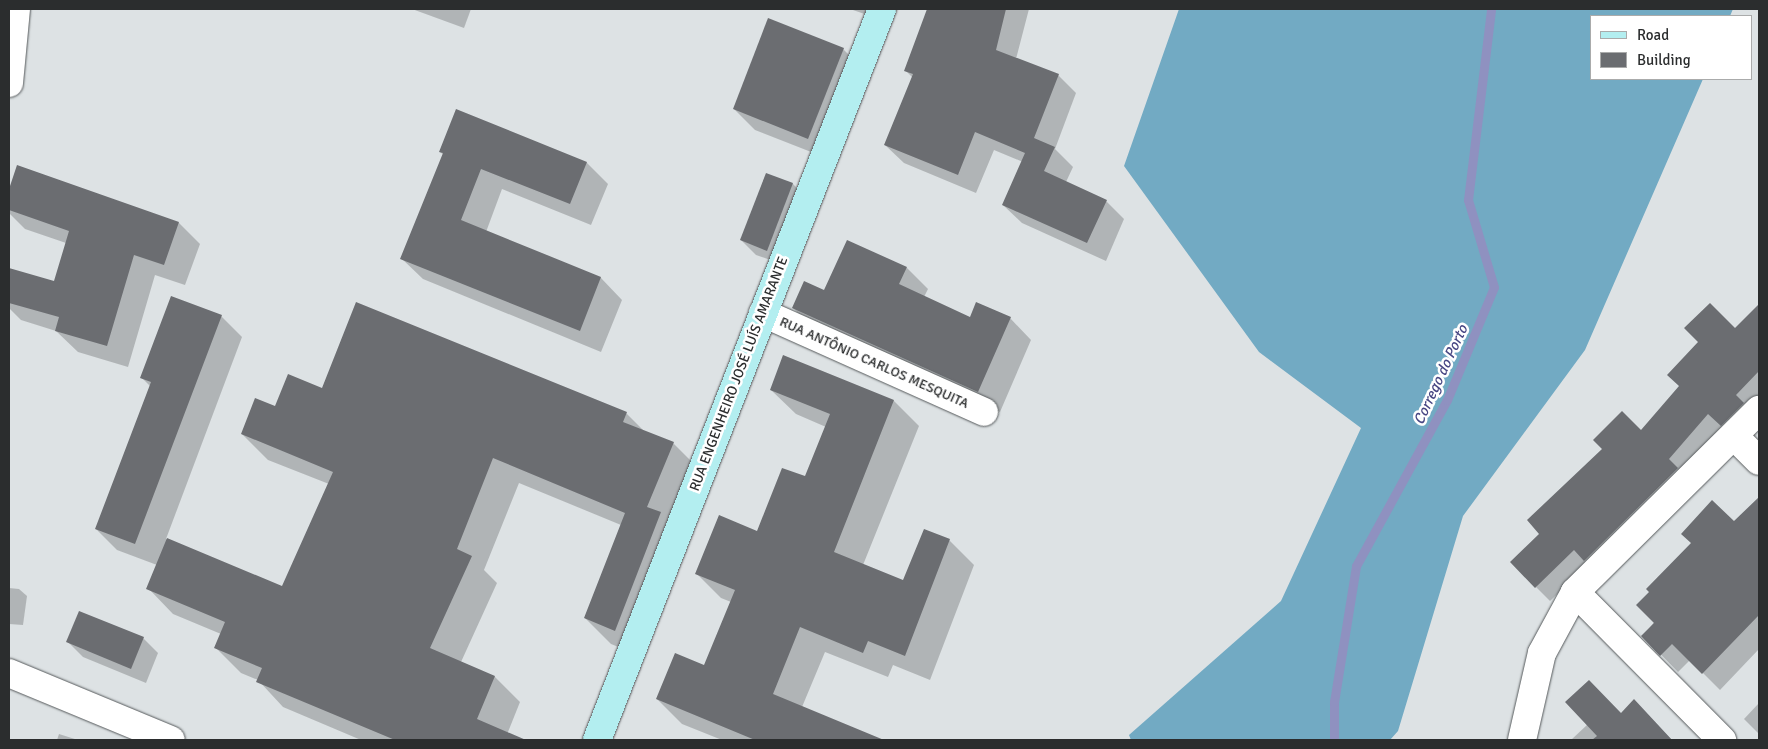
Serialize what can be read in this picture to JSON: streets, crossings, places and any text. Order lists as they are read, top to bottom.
{
  "streets": {
    "street": ["RUA ANTÔNIO CARLOS MESQUITA", "RUA ENGENHEIRO JOSÉ LUÍS AMARANTE"]
  },
  "crossings": [
    ["RUA ANTÔNIO CARLOS MESQUITA", "RUA ENGENHEIRO JOSÉ LUÍS AMARANTE"]
  ],
  "water": ["Corrego do Porto"],
  "legend": ["Road", "Building"]
}
